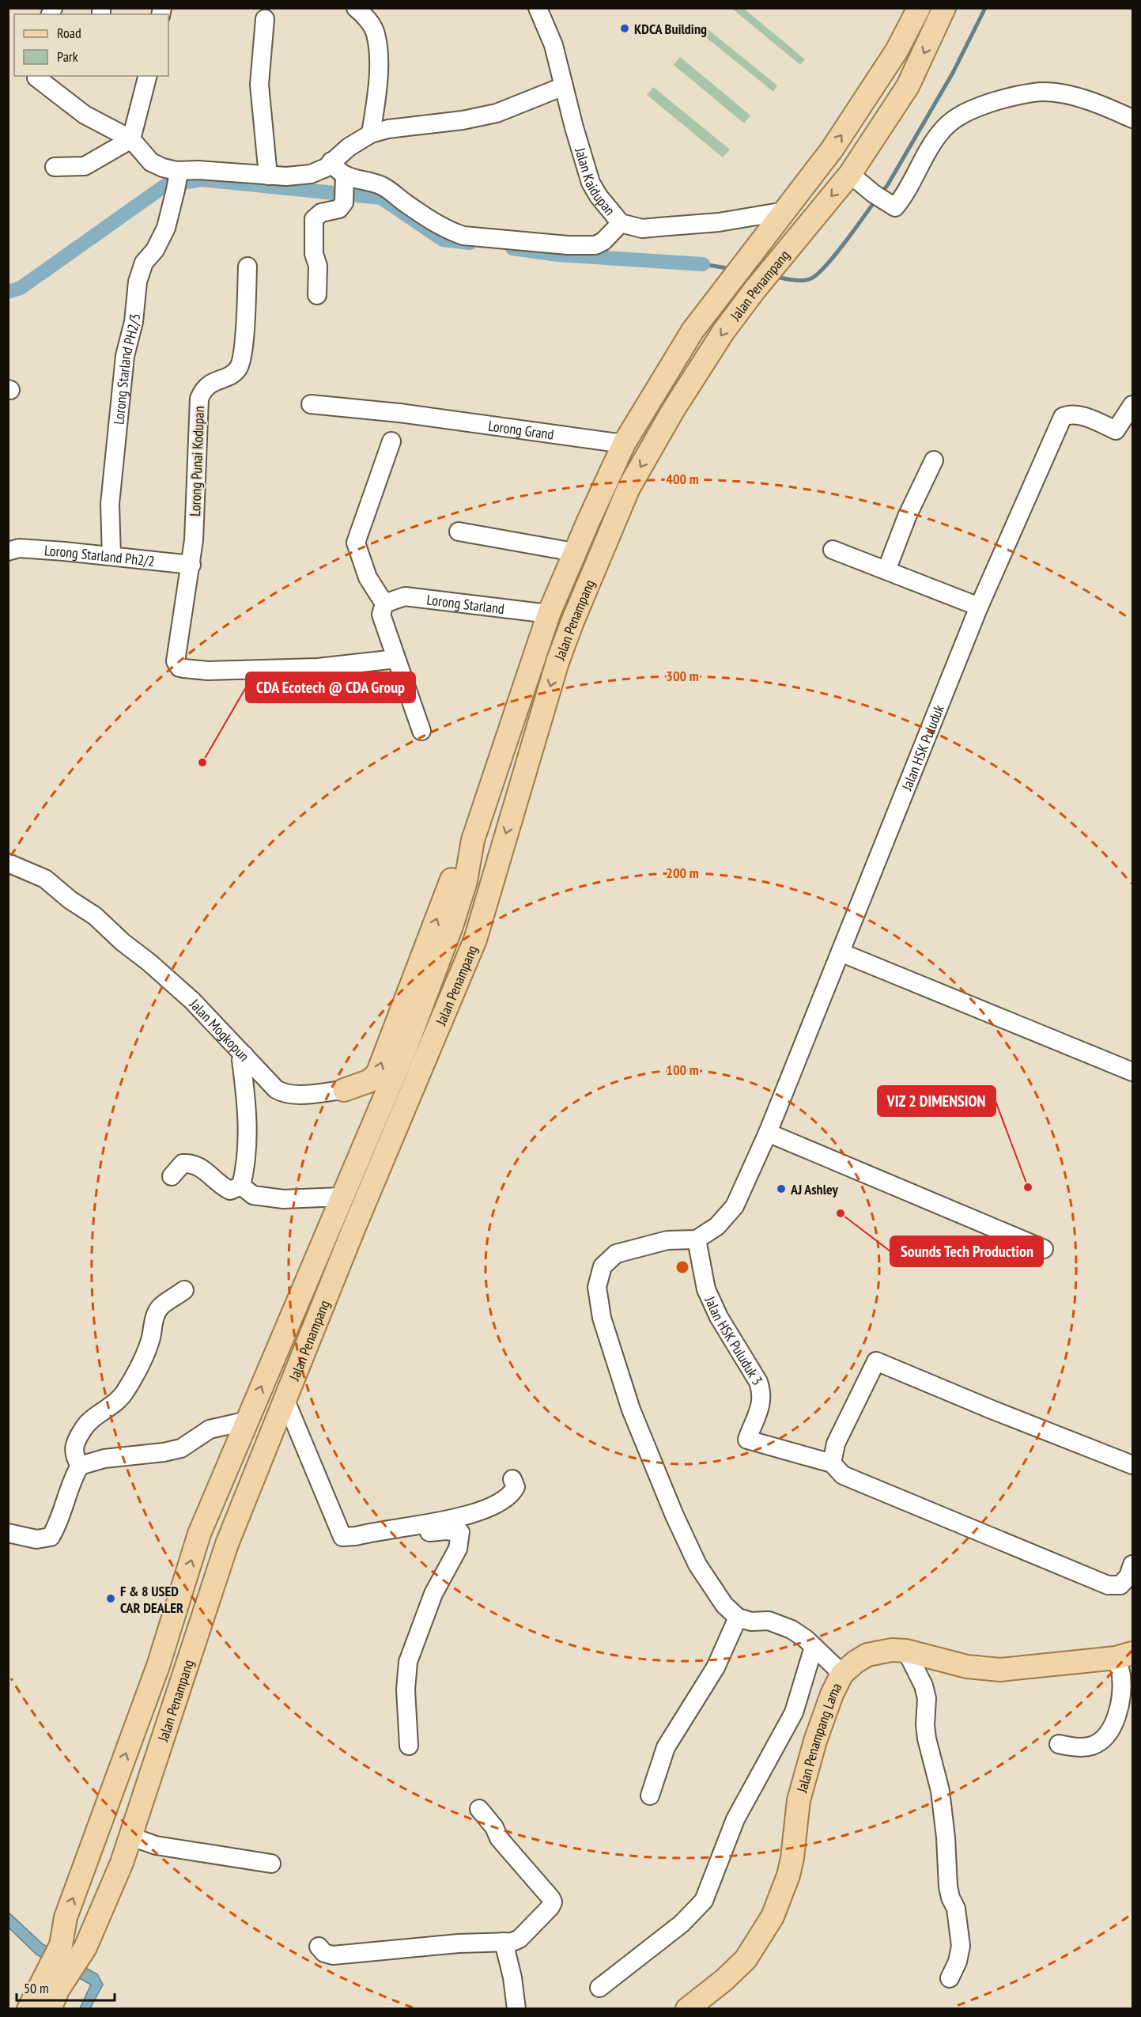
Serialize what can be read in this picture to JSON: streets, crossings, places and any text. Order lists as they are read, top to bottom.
{
  "streets": {
    "main road": ["Jalan Penampang", "Jalan Penampang Lama"],
    "street": [
      "Jalan Kaidupan",
      "Lorong Starland PH2/3",
      "Lorong Grand",
      "Lorong Punai Kodupan",
      "Lorong Starland Ph2/2",
      "Lorong Starland",
      "Jalan HSK Puluduk",
      "Jalan Mogkopun",
      "Jalan HSK Puluduk 3"
    ]
  },
  "crossings": [
    ["Jalan Kaidupan", "Jalan Penampang"],
    ["Jalan Penampang", "Lorong Grand"],
    ["Jalan Penampang", "Lorong Starland"],
    ["Lorong Starland PH2/3", "Lorong Starland Ph2/2"],
    ["Lorong Punai Kodupan", "Lorong Starland Ph2/2"],
    ["Jalan HSK Puluduk", "Jalan HSK Puluduk 3"]
  ],
  "places": [
    "KDCA Building",
    "CDA Ecotech @ CDA Group",
    "VIZ 2 DIMENSION",
    "AJ Ashley",
    "Sounds Tech Production",
    "F & 8 USED CAR DEALER"
  ],
  "legend": ["Road", "Park"],
  "scale_bar": "50 m",
  "rings": [
    "400 m",
    "300 m",
    "200 m",
    "100 m"
  ]
}
